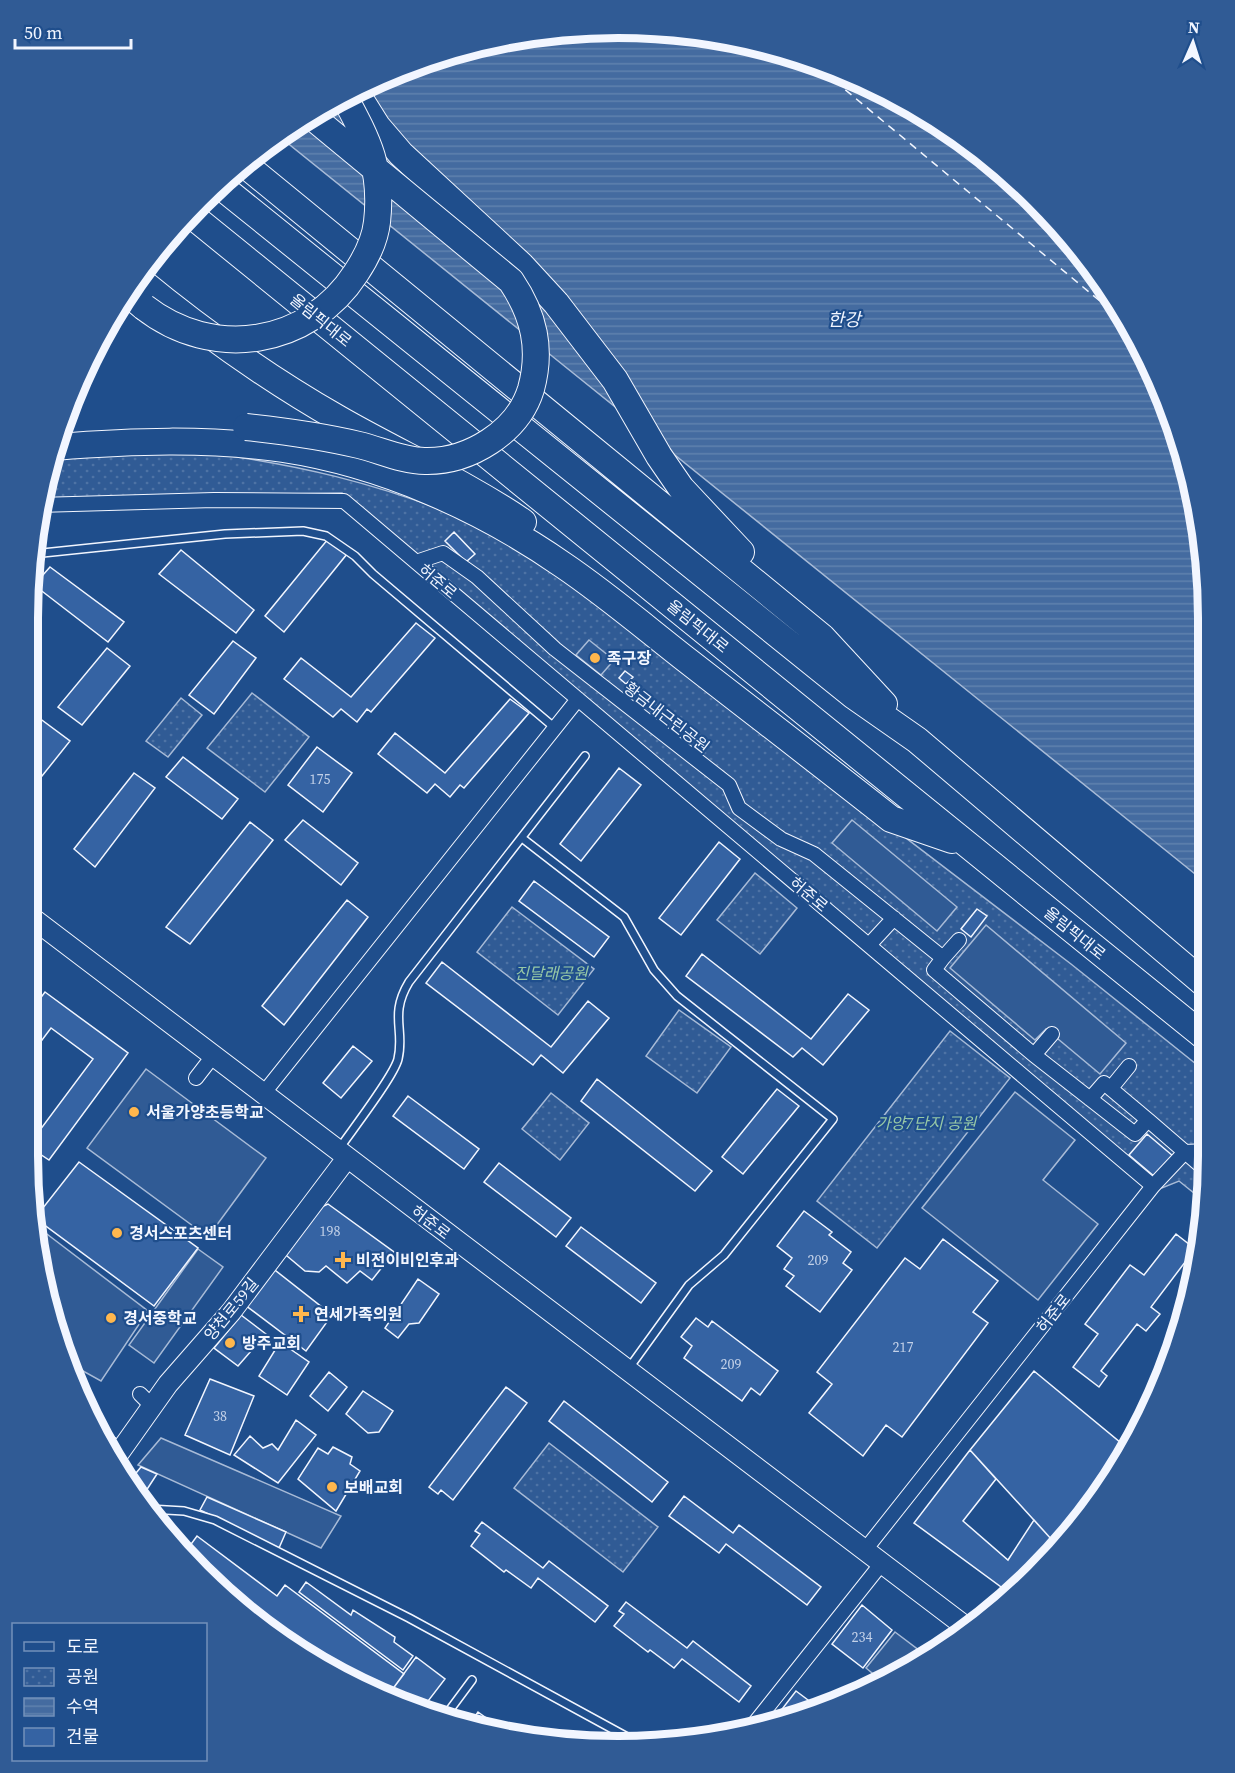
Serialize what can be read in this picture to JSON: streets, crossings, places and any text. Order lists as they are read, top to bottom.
{
  "streets": {
    "highway": ["올림픽대로"],
    "street": ["허준로", "황금내근린공원", "양천로59길"]
  },
  "crossings": [
    ["허준로", "황금내근린공원"],
    ["허준로", "양천로59길"]
  ],
  "water": ["한강"],
  "parks": ["진달래공원", "가양7단지 공원"],
  "places": {
    "other": [
      "족구장",
      "서울가양초등학교",
      "경서스포츠센터",
      "경서중학교",
      "방주교회",
      "보배교회"
    ],
    "health": ["비전이비인후과", "연세가족의원"]
  },
  "house_numbers": [
    "175",
    "198",
    "209",
    "217",
    "209",
    "38",
    "234"
  ],
  "legend": [
    "도로",
    "공원",
    "수역",
    "건물"
  ],
  "scale_bar": "50 m",
  "north": "top"
}
